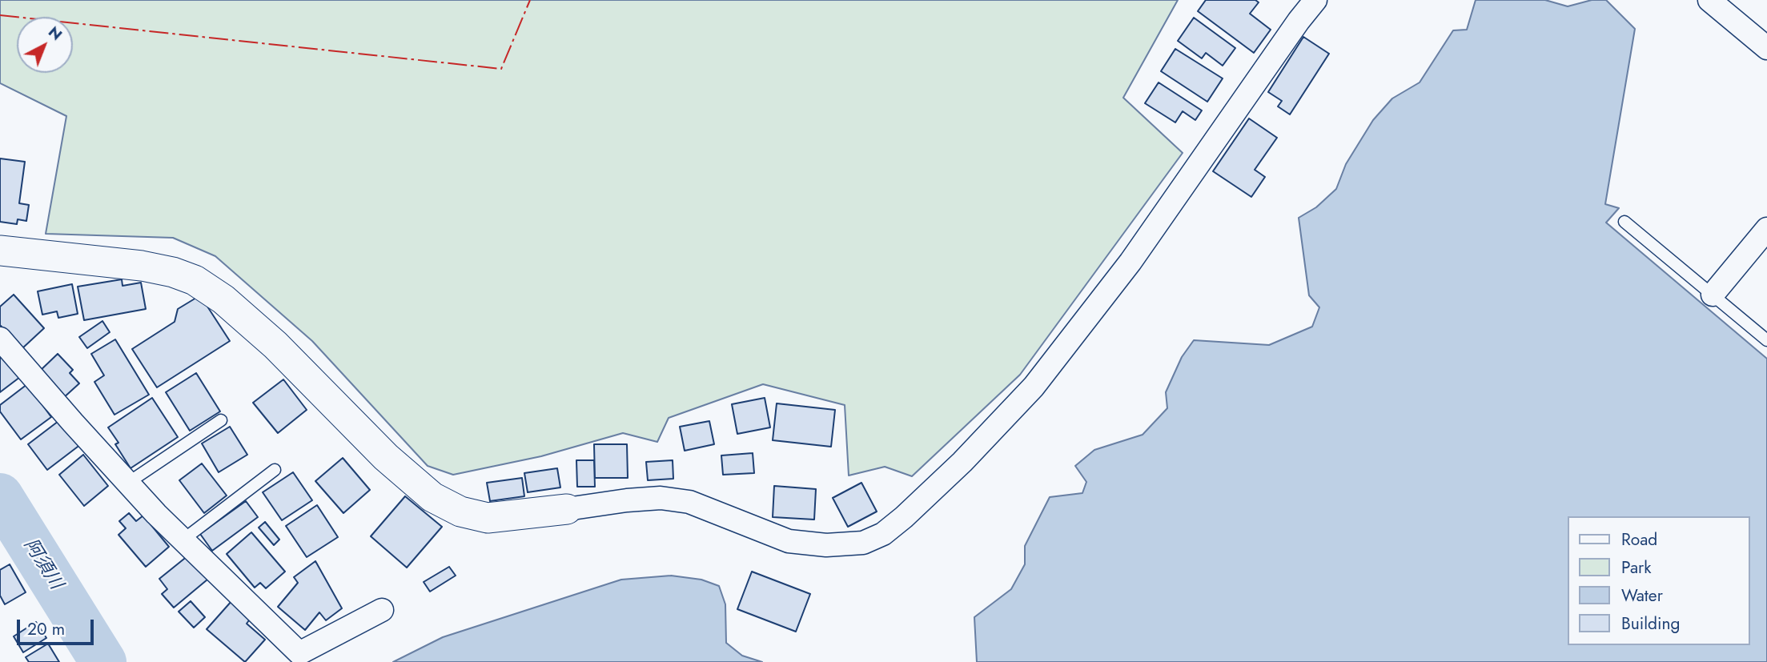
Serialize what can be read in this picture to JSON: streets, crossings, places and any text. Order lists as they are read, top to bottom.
{
  "water": ["阿須川"],
  "legend": [
    "Road",
    "Park",
    "Water",
    "Building"
  ],
  "scale_bar": "20 m",
  "north": "top right"
}
